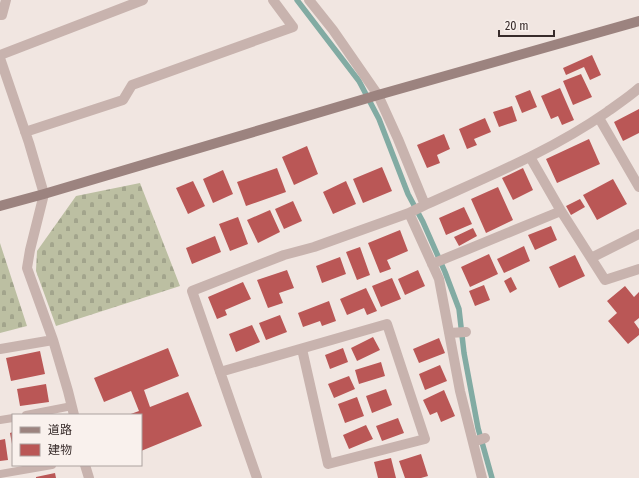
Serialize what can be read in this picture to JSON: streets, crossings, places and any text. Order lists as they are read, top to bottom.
{
  "legend": ["道路", "建物"],
  "scale_bar": "20 m"
}
